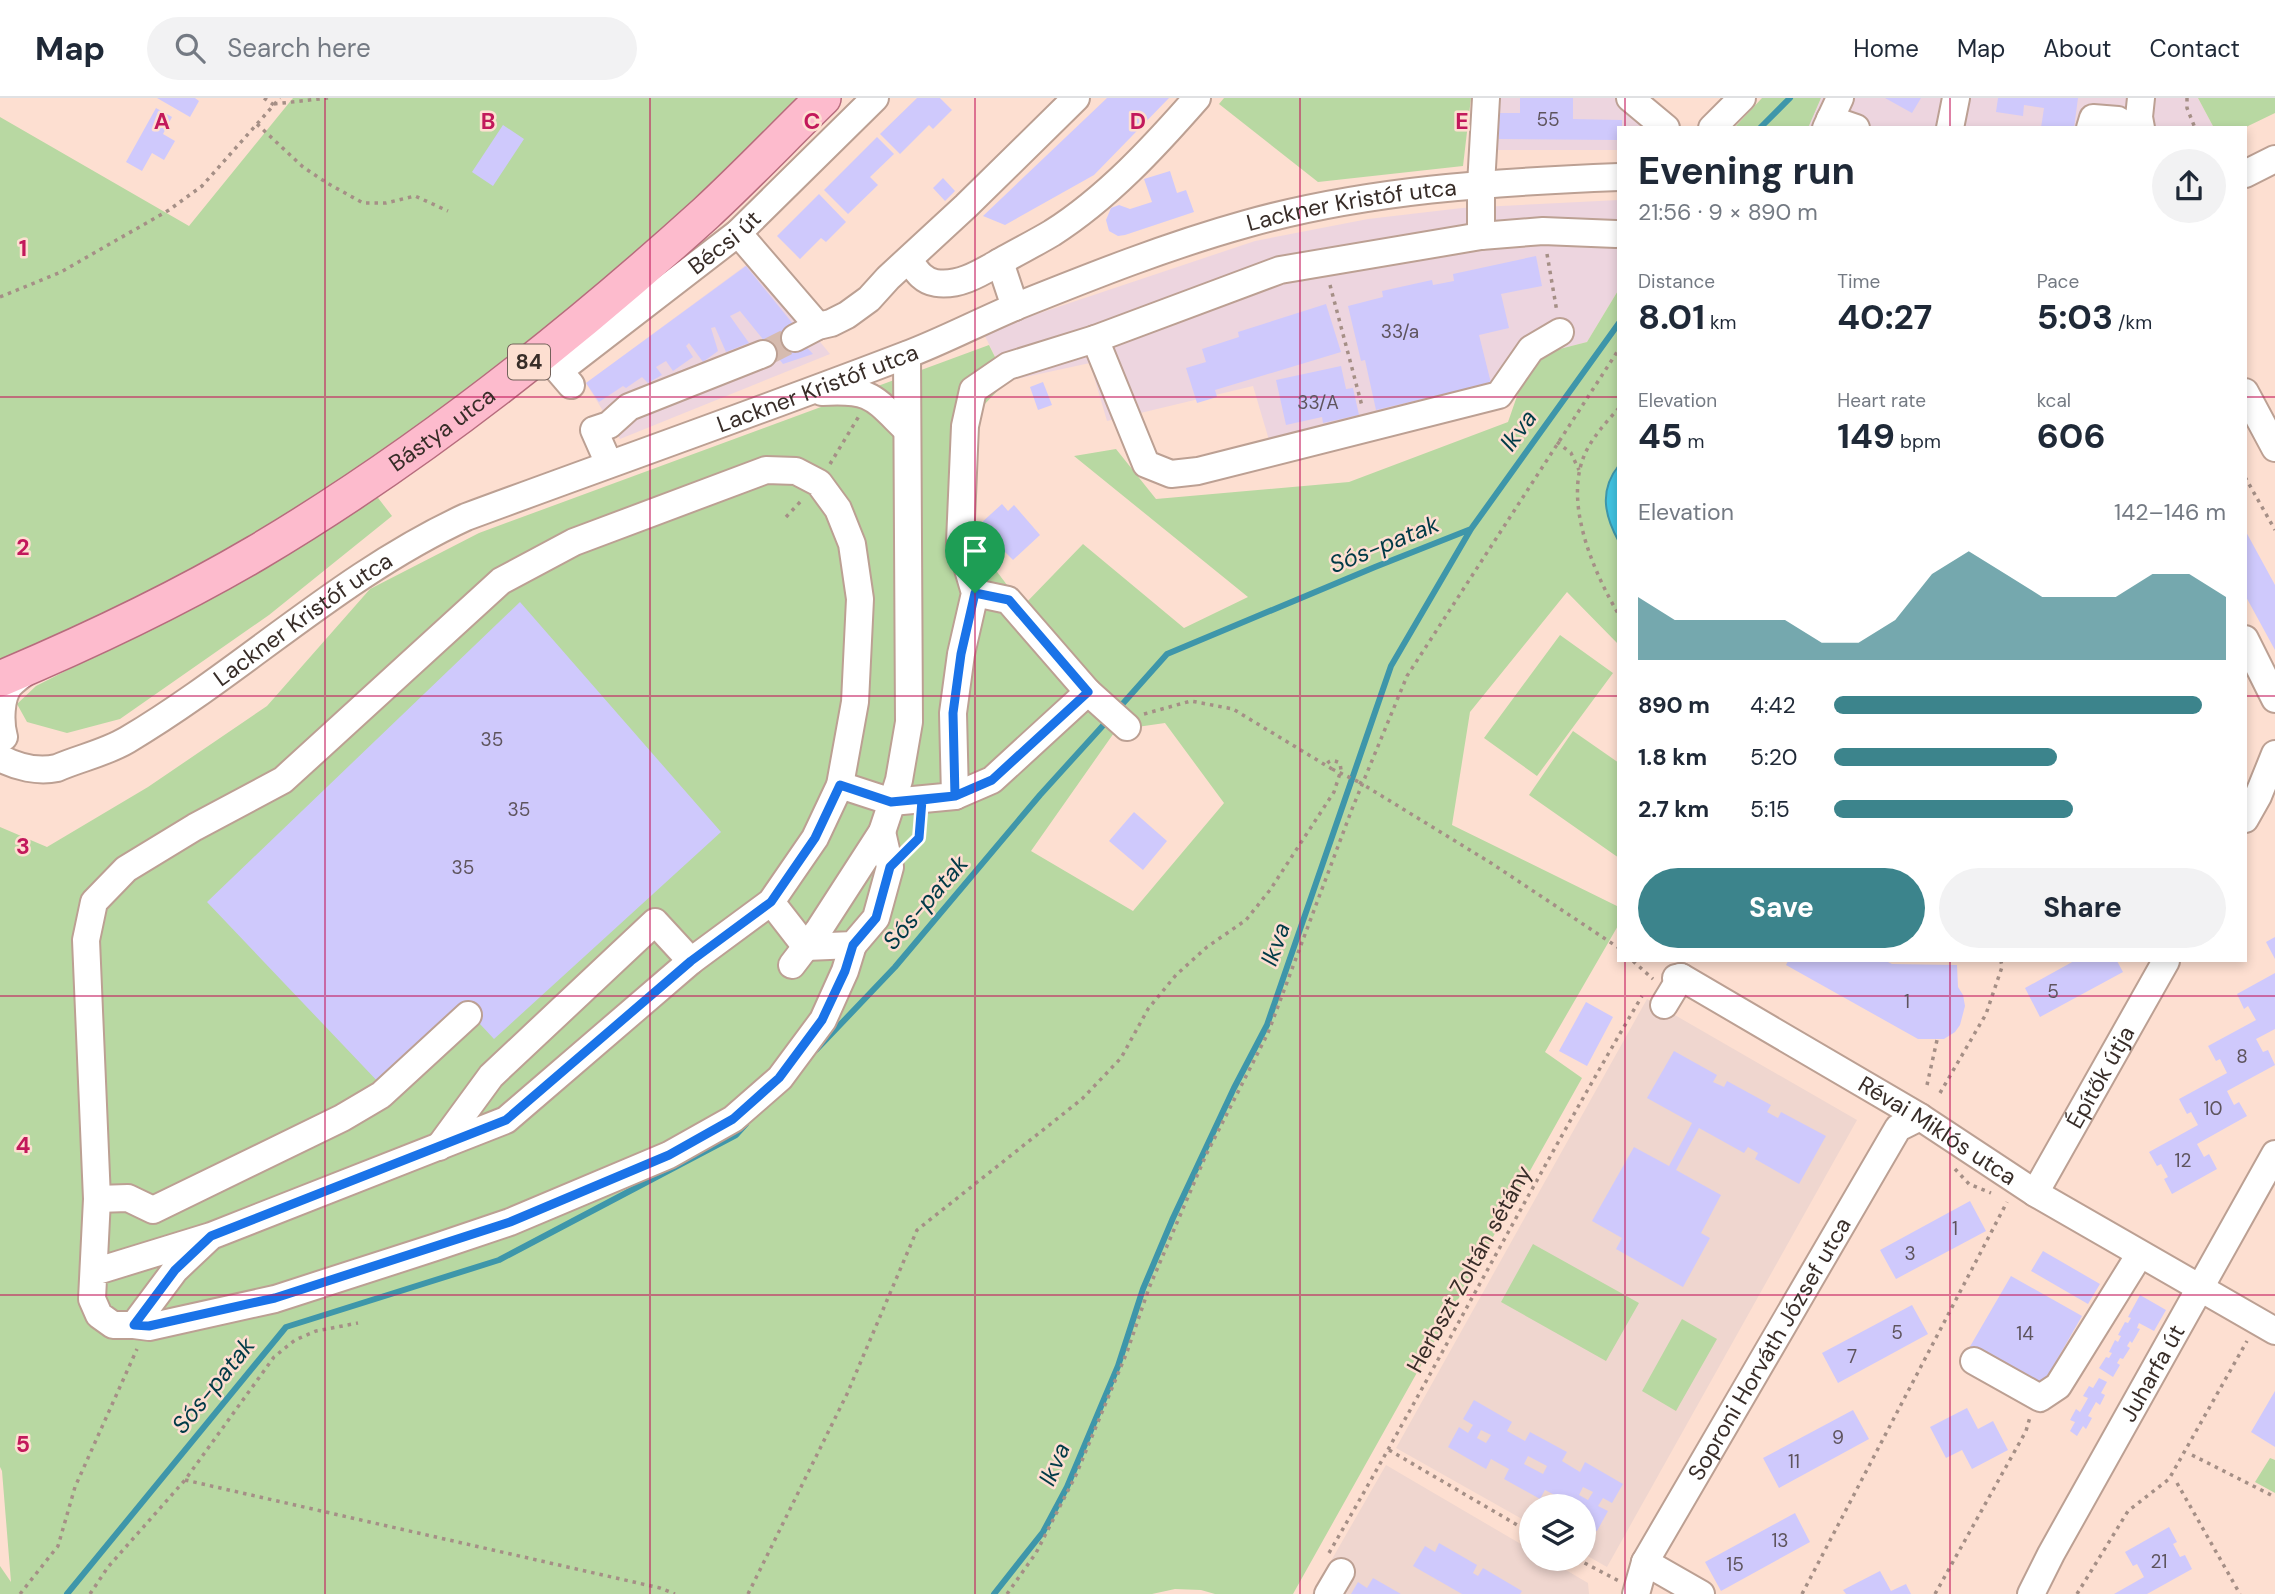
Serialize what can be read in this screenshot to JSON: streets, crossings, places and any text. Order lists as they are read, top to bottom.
{
  "streets": {
    "main road": ["84", "Bástya utca"],
    "street": [
      "Lackner Kristóf utca",
      "Bécsi út",
      "Építők útja",
      "Révai Miklós utca",
      "Soproni Horváth József utca",
      "Juharfa út"
    ],
    "path": ["Herbszt Zoltán sétány"]
  },
  "crossings": [
    ["Lackner Kristóf utca", "84"],
    ["Lackner Kristóf utca", "Bástya utca"],
    ["84", "Bástya utca"],
    ["Építők útja", "Révai Miklós utca"],
    ["Révai Miklós utca", "Herbszt Zoltán sétány"],
    ["Révai Miklós utca", "Soproni Horváth József utca"],
    ["Révai Miklós utca", "Juharfa út"]
  ],
  "water": ["Ikva", "Sós-patak"],
  "house_numbers": [
    "55",
    "33/a",
    "33/A",
    "35",
    "35",
    "35",
    "5",
    "1",
    "8",
    "10",
    "12",
    "1",
    "3",
    "5",
    "14",
    "7",
    "9",
    "11",
    "13",
    "21",
    "15"
  ],
  "page": {
    "header": "Map",
    "search": "Search here",
    "nav": [
      "Home",
      "Map",
      "About",
      "Contact"
    ],
    "heading": ["Evening run", "21:56 · 9 × 890 m"],
    "stats": [
      ["Distance", "8.01 km"],
      ["Time", "40:27"],
      ["Pace", "5:03 /km"],
      ["Elevation", "45 m"],
      ["Heart rate", "149 bpm"],
      ["kcal", "606"]
    ],
    "chart": ["Elevation", "142–146 m"],
    "list": [
      {
        "name": "890 m",
        "note": "4:42"
      },
      {
        "name": "1.8 km",
        "note": "5:20"
      },
      {
        "name": "2.7 km",
        "note": "5:15"
      }
    ],
    "buttons": ["Save", "Share"]
  },
  "grid": {
    "columns": [
      "A",
      "B",
      "C",
      "D",
      "E"
    ],
    "rows": [
      "1",
      "2",
      "3",
      "4",
      "5"
    ]
  }
}
